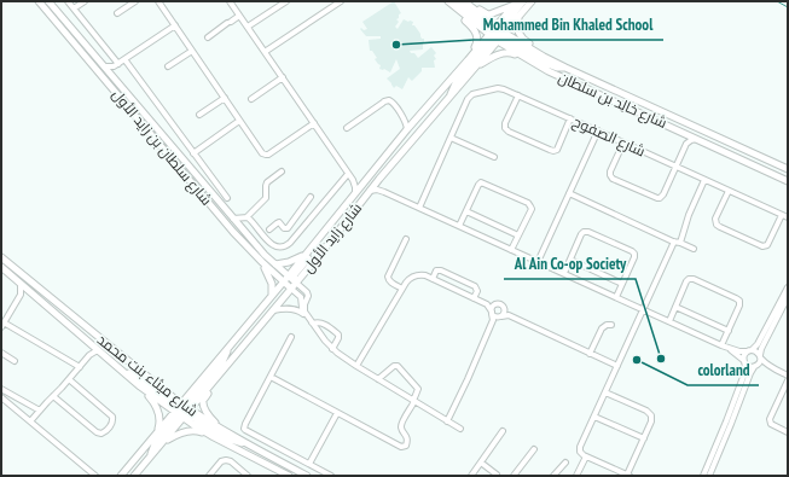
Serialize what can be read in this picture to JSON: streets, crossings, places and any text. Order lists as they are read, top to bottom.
{
  "streets": {
    "main road": [
      "شارع خالِد بن سلطان",
      "شارع سلطان بن زايد الأول",
      "شارع زايد الأول",
      "شارع ميثاء بنت محمد"
    ],
    "street": ["شارع الصفوح"]
  },
  "crossings": [
    ["شارع خالِد بن سلطان", "شارع زايد الأول"],
    ["شارع سلطان بن زايد الأول", "شارع زايد الأول"],
    ["شارع زايد الأول", "شارع ميثاء بنت محمد"]
  ],
  "places": ["Mohammed Bin Khaled School", "Al Ain Co-op Society", "colorland"]
}
